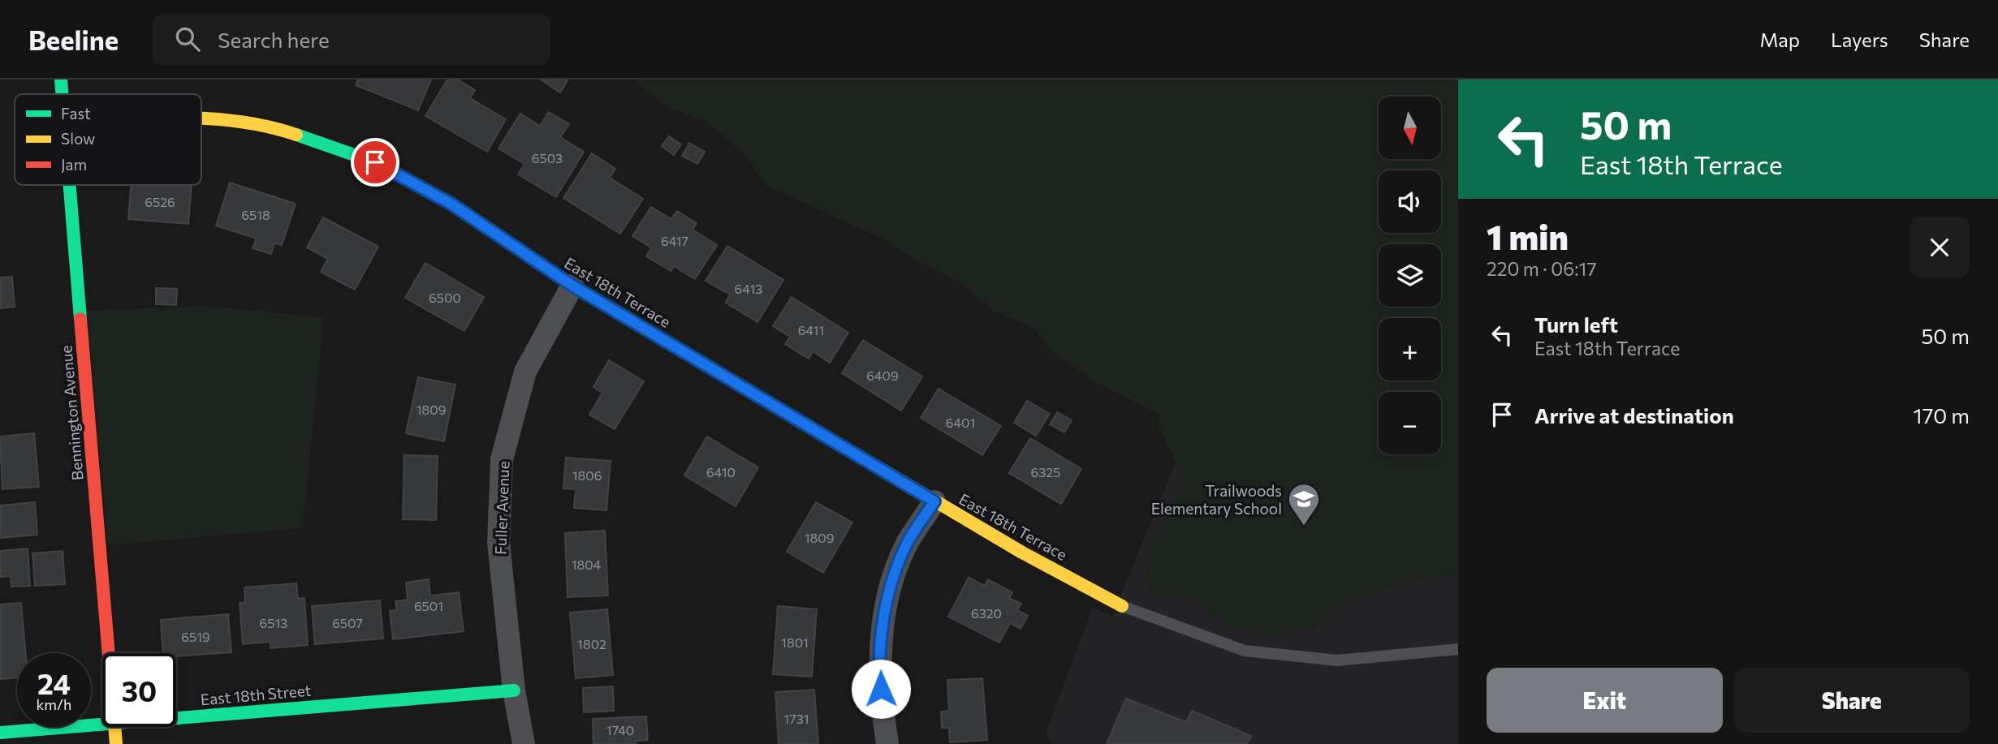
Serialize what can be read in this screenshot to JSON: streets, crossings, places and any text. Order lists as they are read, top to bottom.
{
  "streets": {
    "street": [
      "East 18th Terrace",
      "Bennington Avenue",
      "Fuller Avenue",
      "East 18th Street"
    ]
  },
  "crossings": [
    ["East 18th Terrace", "Fuller Avenue"],
    ["Fuller Avenue", "East 18th Street"]
  ],
  "places": {
    "school or university": ["Trailwoods Elementary School"]
  },
  "house_numbers": [
    "6503",
    "6526",
    "6518",
    "6417",
    "6413",
    "6500",
    "6411",
    "6409",
    "1809",
    "6401",
    "6410",
    "6325",
    "1806",
    "1809",
    "1804",
    "6501",
    "6320",
    "6513",
    "6507",
    "6519",
    "1801",
    "1802",
    "1731",
    "1740"
  ],
  "legend": ["Fast", "Slow", "Jam"],
  "north": "bottom",
  "page": {
    "header": "Beeline",
    "search": "Search here",
    "nav": ["Map", "Layers", "Share"],
    "turn": ["50 m", "East 18th Terrace"],
    "map_buttons": ["+", "−"],
    "heading": ["1 min", "220 m · 06:17"],
    "list": [
      {
        "name": "Turn left",
        "note": "East 18th Terrace",
        "value": "50 m"
      },
      {
        "name": "Arrive at destination",
        "value": "170 m"
      }
    ],
    "speed": "24 km/h",
    "limit": "30",
    "buttons": ["Exit", "Share"]
  }
}
